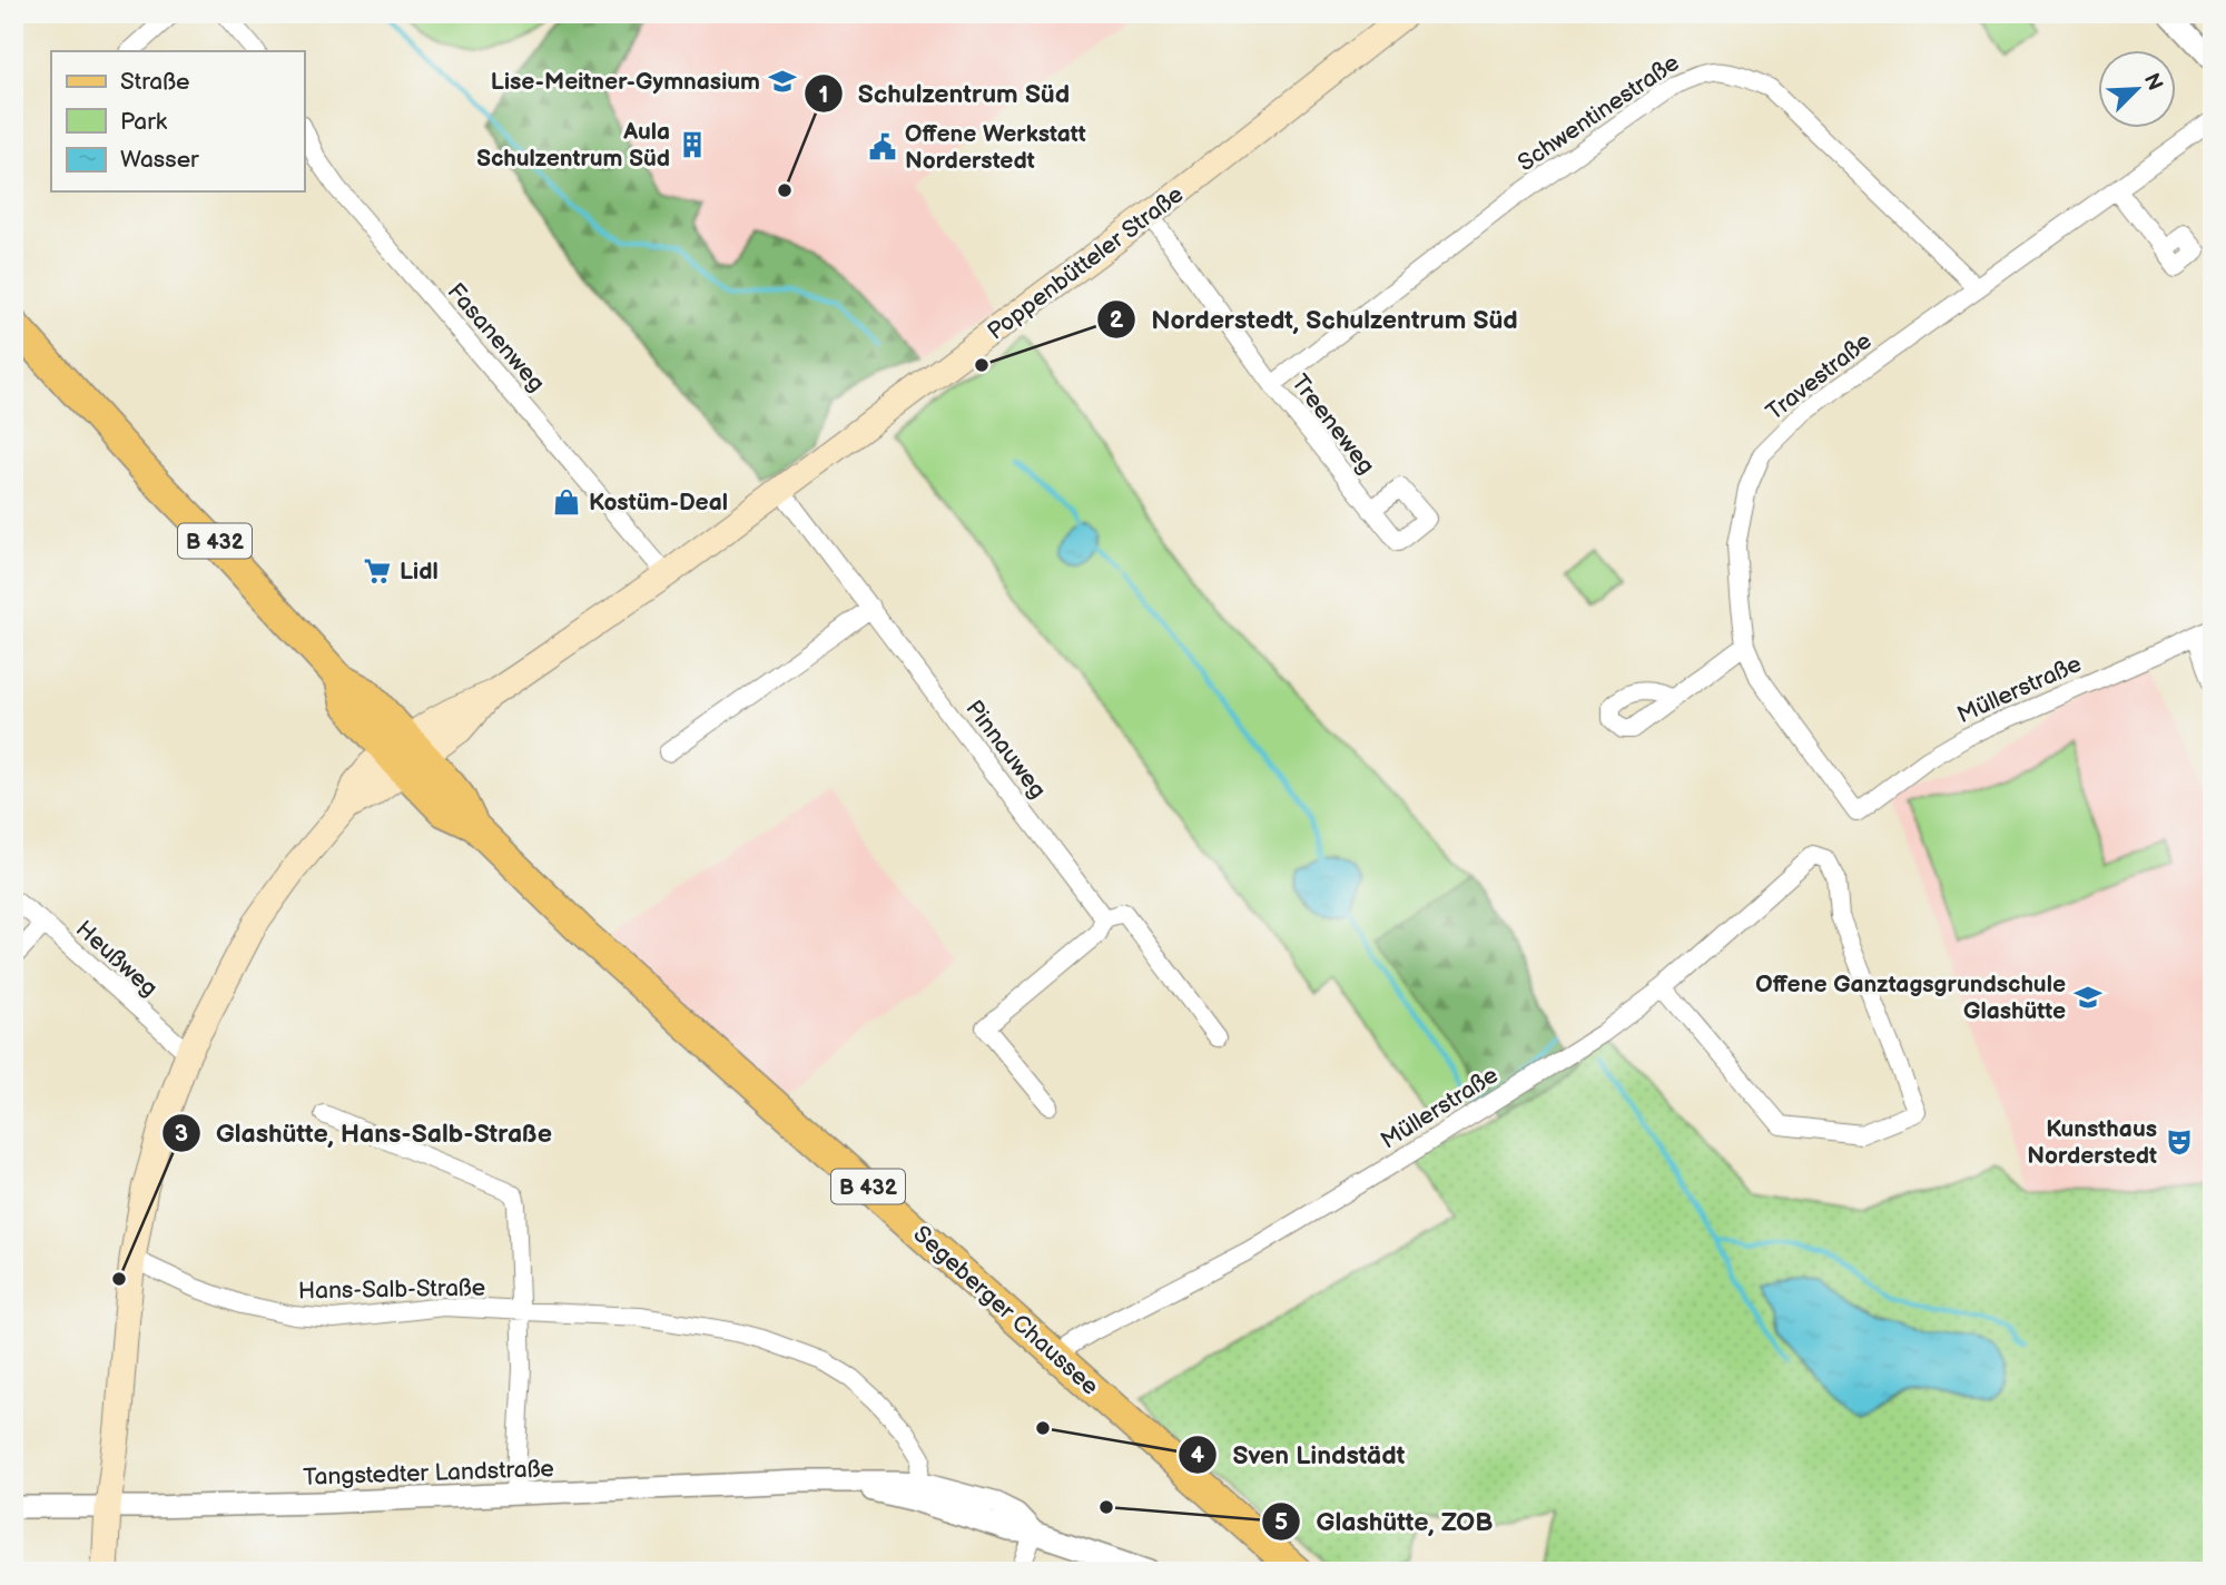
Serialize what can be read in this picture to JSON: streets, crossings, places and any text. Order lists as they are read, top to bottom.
{
  "streets": {
    "main road": ["Poppenbütteler Straße", "B 432", "Segeberger Chaussee"],
    "street": [
      "Schwentinestraße",
      "Fasanenweg",
      "Travestraße",
      "Treeneweg",
      "Müllerstraße",
      "Pinnauweg",
      "Heußweg",
      "Hans-Salb-Straße",
      "Tangstedter Landstraße"
    ]
  },
  "crossings": [
    ["Schwentinestraße", "Travestraße"],
    ["Schwentinestraße", "Treeneweg"],
    ["Poppenbütteler Straße", "Fasanenweg"],
    ["Poppenbütteler Straße", "Treeneweg"],
    ["Poppenbütteler Straße", "Pinnauweg"],
    ["Poppenbütteler Straße", "Heußweg"],
    ["Poppenbütteler Straße", "Hans-Salb-Straße"],
    ["Poppenbütteler Straße", "Segeberger Chaussee"],
    ["Poppenbütteler Straße", "Tangstedter Landstraße"],
    ["Travestraße", "Müllerstraße"],
    ["Müllerstraße", "Segeberger Chaussee"],
    ["Hans-Salb-Straße", "Tangstedter Landstraße"]
  ],
  "places": {
    "school or university": ["Lise-Meitner-Gymnasium", "Offene Ganztagsgrundschule Glashütte"],
    "building": ["Aula Schulzentrum Süd"],
    "public building": ["Offene Werkstatt Norderstedt"],
    "other": [
      "Schulzentrum Süd",
      "Norderstedt, Schulzentrum Süd",
      "Glashütte, Hans-Salb-Straße",
      "Sven Lindstädt",
      "Glashütte, ZOB"
    ],
    "shop": ["Kostüm-Deal"],
    "supermarket": ["Lidl"],
    "theatre": ["Kunsthaus Norderstedt"]
  },
  "legend": ["Straße", "Park", "Wasser"],
  "north": "top right"
}
